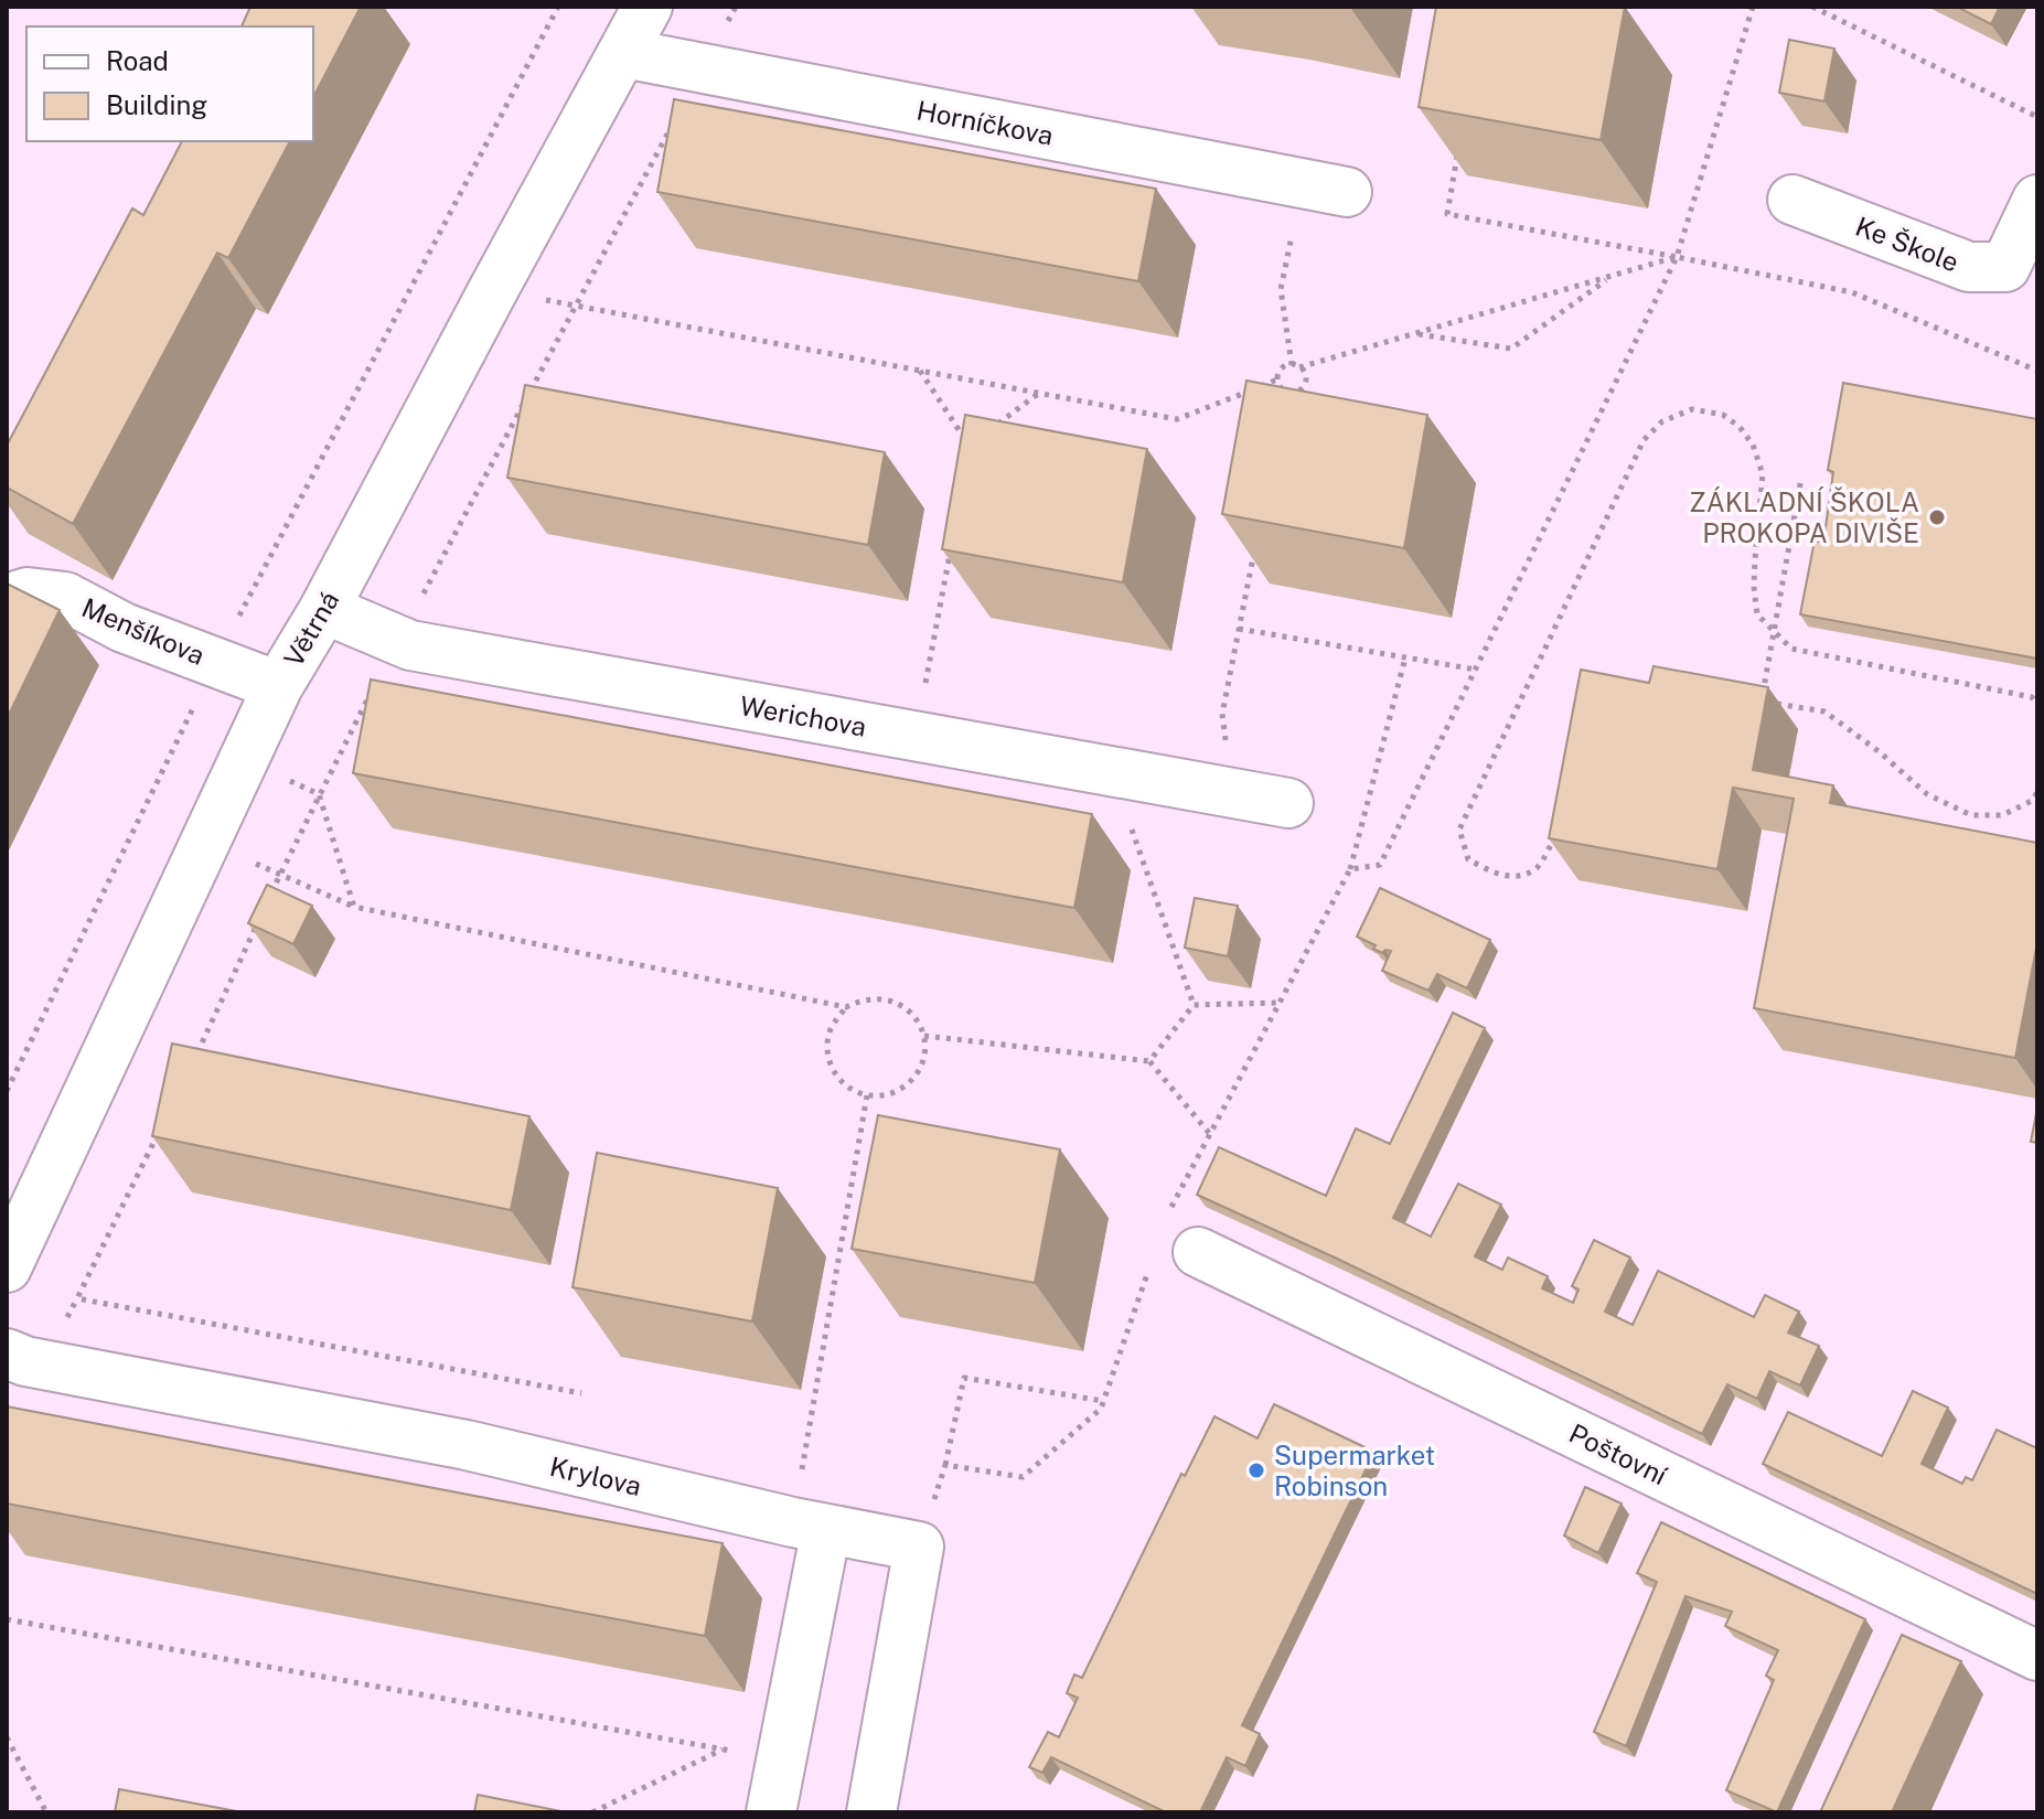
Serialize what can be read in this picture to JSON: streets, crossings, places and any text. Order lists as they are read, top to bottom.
{
  "streets": {
    "street": [
      "Horníčkova",
      "Ke Škole",
      "Větrná",
      "Menšíkova",
      "Werichova",
      "Poštovní",
      "Krylova"
    ]
  },
  "crossings": [
    ["Horníčkova", "Větrná"],
    ["Větrná", "Menšíkova"],
    ["Větrná", "Werichova"]
  ],
  "places": ["ZÁKLADNÍ ŠKOLA PROKOPA DIVIŠE", "Supermarket Robinson"],
  "legend": ["Road", "Building"]
}
